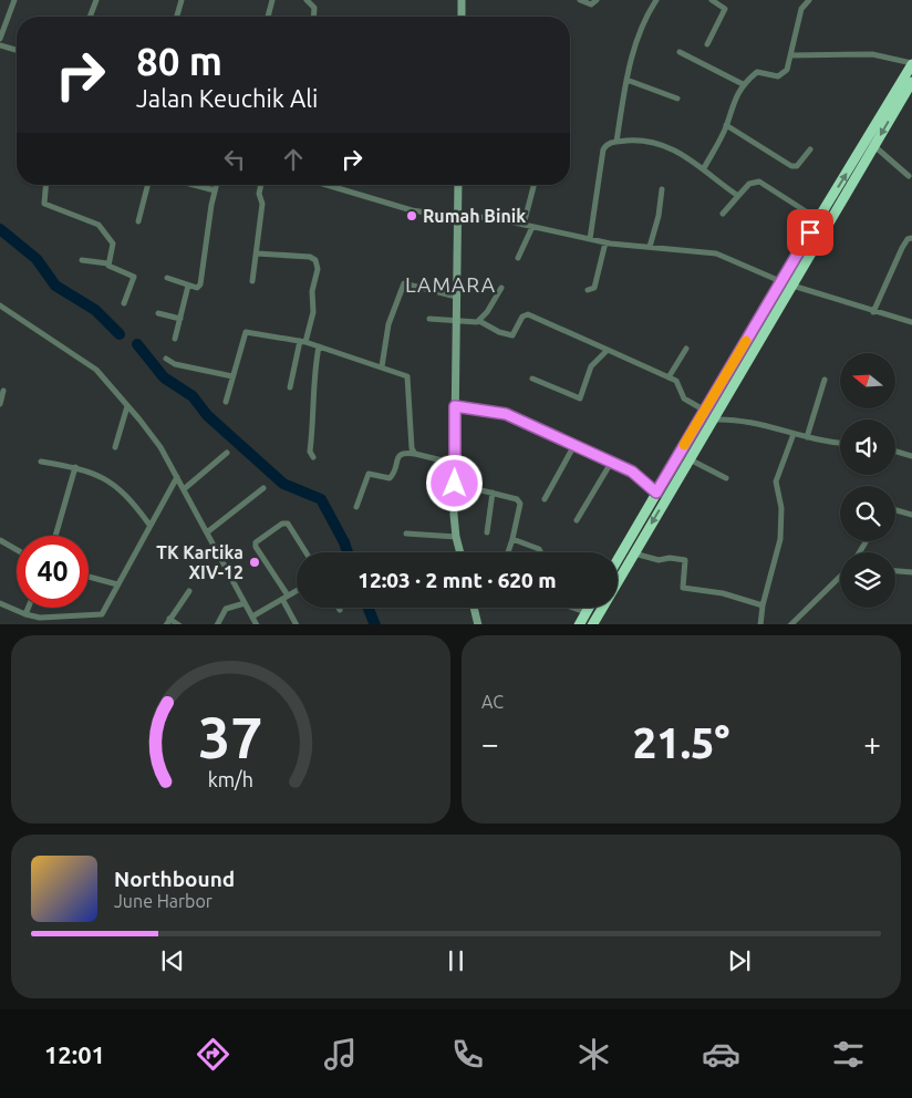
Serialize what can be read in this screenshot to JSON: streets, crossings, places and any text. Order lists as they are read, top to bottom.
{
  "districts": ["LAMARA"],
  "places": ["Rumah Binik", "TK Kartika XIV-12"],
  "north": "left",
  "page": {
    "turn": ["80 m", "Jalan Keuchik Ali"],
    "limit": "40",
    "trip": "12:03 · 2 mnt · 620 m",
    "tile": "AC",
    "heat": ["−", "21.5°", "+"],
    "song": ["Northbound", "June Harbor"],
    "tabs": "12:01",
    "gauge": ["37", "km/h"]
  }
}
